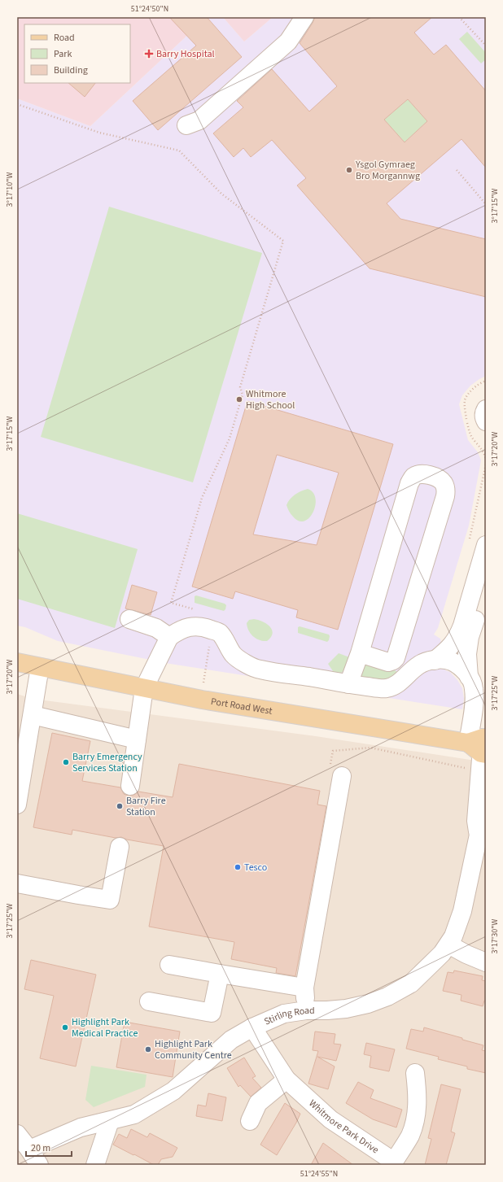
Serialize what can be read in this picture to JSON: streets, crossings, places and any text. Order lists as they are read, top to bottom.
{
  "streets": {
    "main road": ["Port Road West"],
    "street": ["Stirling Road", "Whitmore Park Drive"]
  },
  "crossings": [
    ["Port Road West", "Stirling Road"],
    ["Stirling Road", "Whitmore Park Drive"]
  ],
  "places": {
    "health": ["Barry Hospital"],
    "other": [
      "Ysgol Gymraeg Bro Morgannwg",
      "Whitmore High School",
      "Barry Emergency Services Station",
      "Barry Fire Station",
      "Tesco",
      "Highlight Park Medical Practice",
      "Highlight Park Community Centre"
    ]
  },
  "legend": ["Road", "Park", "Building"],
  "scale_bar": "20 m",
  "coordinates": [
    "51°24'50\"N",
    "3°17'10\"W",
    "3°17'15\"W",
    "3°17'20\"W",
    "3°17'25\"W",
    "3°17'30\"W",
    "51°24'55\"N"
  ]
}
